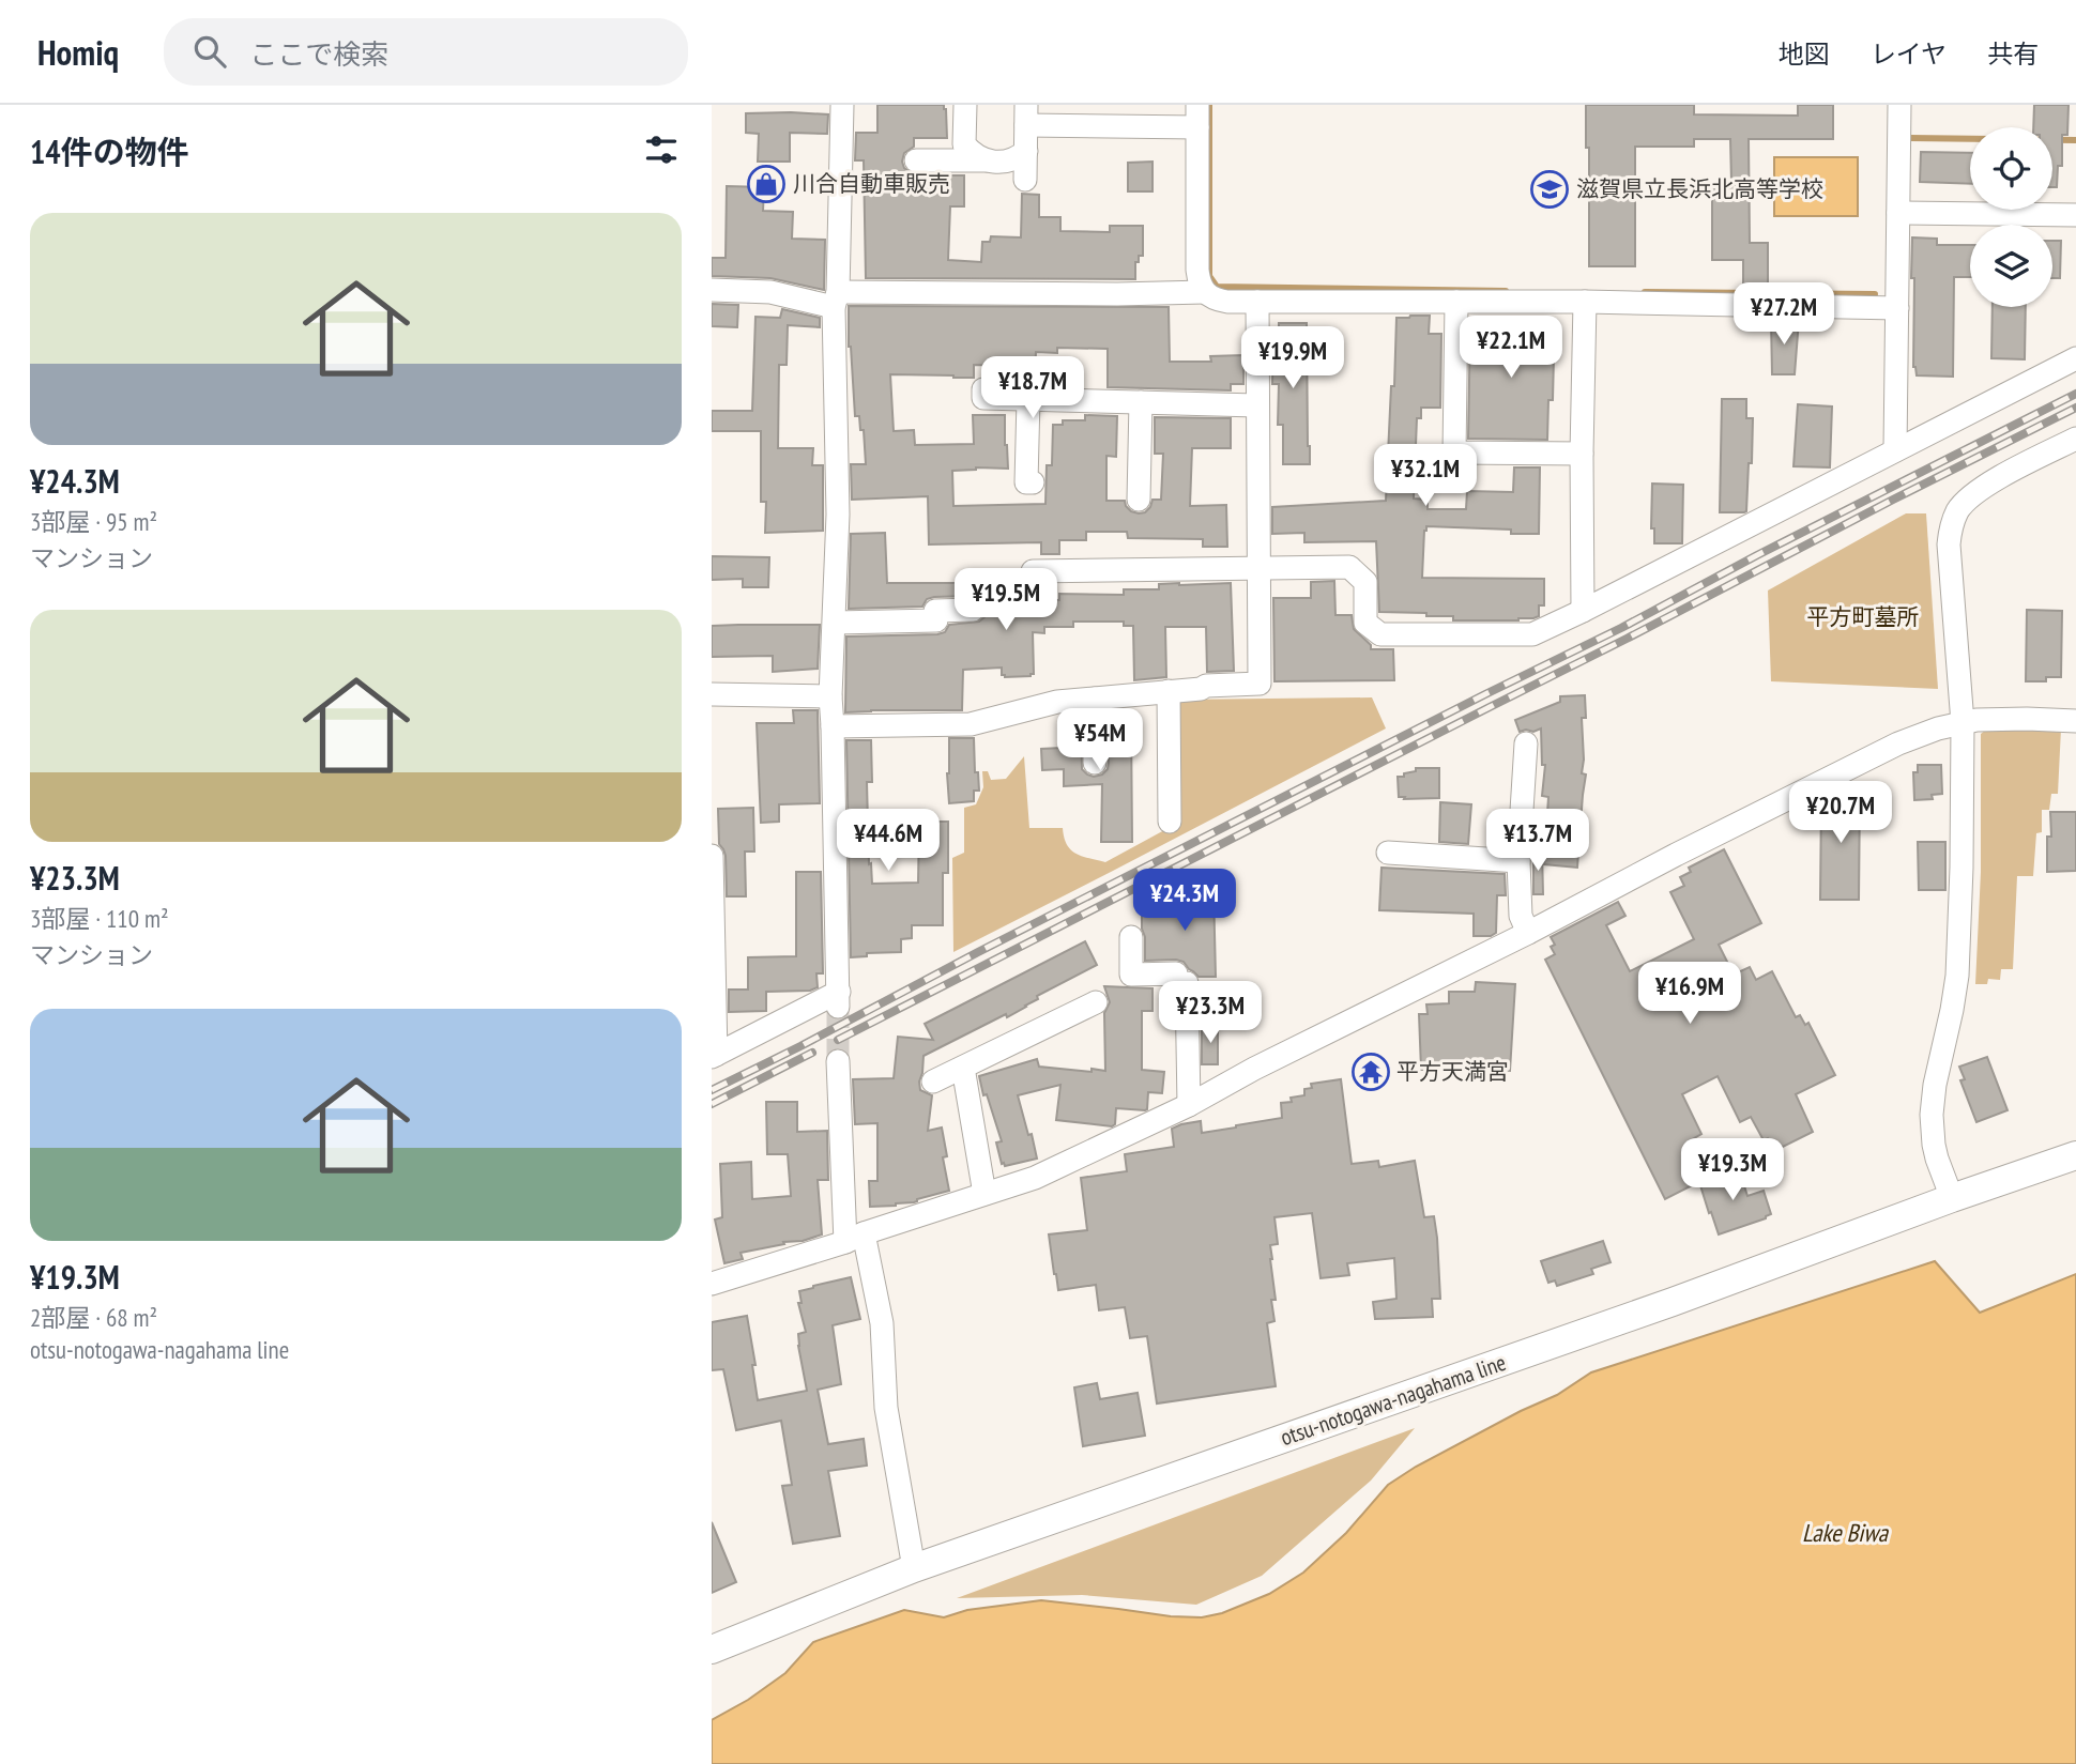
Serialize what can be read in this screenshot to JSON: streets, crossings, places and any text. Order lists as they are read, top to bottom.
{
  "streets": {
    "main road": ["otsu-notogawa-nagahama line"]
  },
  "water": ["Lake Biwa"],
  "parks": ["平方町墓所"],
  "places": {
    "shop": ["川合自動車販売"],
    "school or university": ["滋賀県立長浜北高等学校"],
    "temple": ["平方天満宮"]
  },
  "page": {
    "header": "Homiq",
    "search": "ここで検索",
    "nav": ["地図", "レイヤ", "共有"],
    "heading": "14件の物件",
    "list": [
      {
        "name": "¥24.3M",
        "note": "3部屋 · 95 m² · マンション"
      },
      {
        "name": "¥23.3M",
        "note": "3部屋 · 110 m² · マンション"
      },
      {
        "name": "¥19.3M",
        "note": "2部屋 · 68 m² · otsu-notogawa-nagahama line"
      }
    ],
    "price": [
      "¥27.2M",
      "¥22.1M",
      "¥19.9M",
      "¥18.7M",
      "¥32.1M",
      "¥19.5M",
      "¥54M",
      "¥20.7M",
      "¥44.6M",
      "¥13.7M",
      "¥24.3M",
      "¥16.9M",
      "¥23.3M",
      "¥19.3M"
    ]
  }
}
